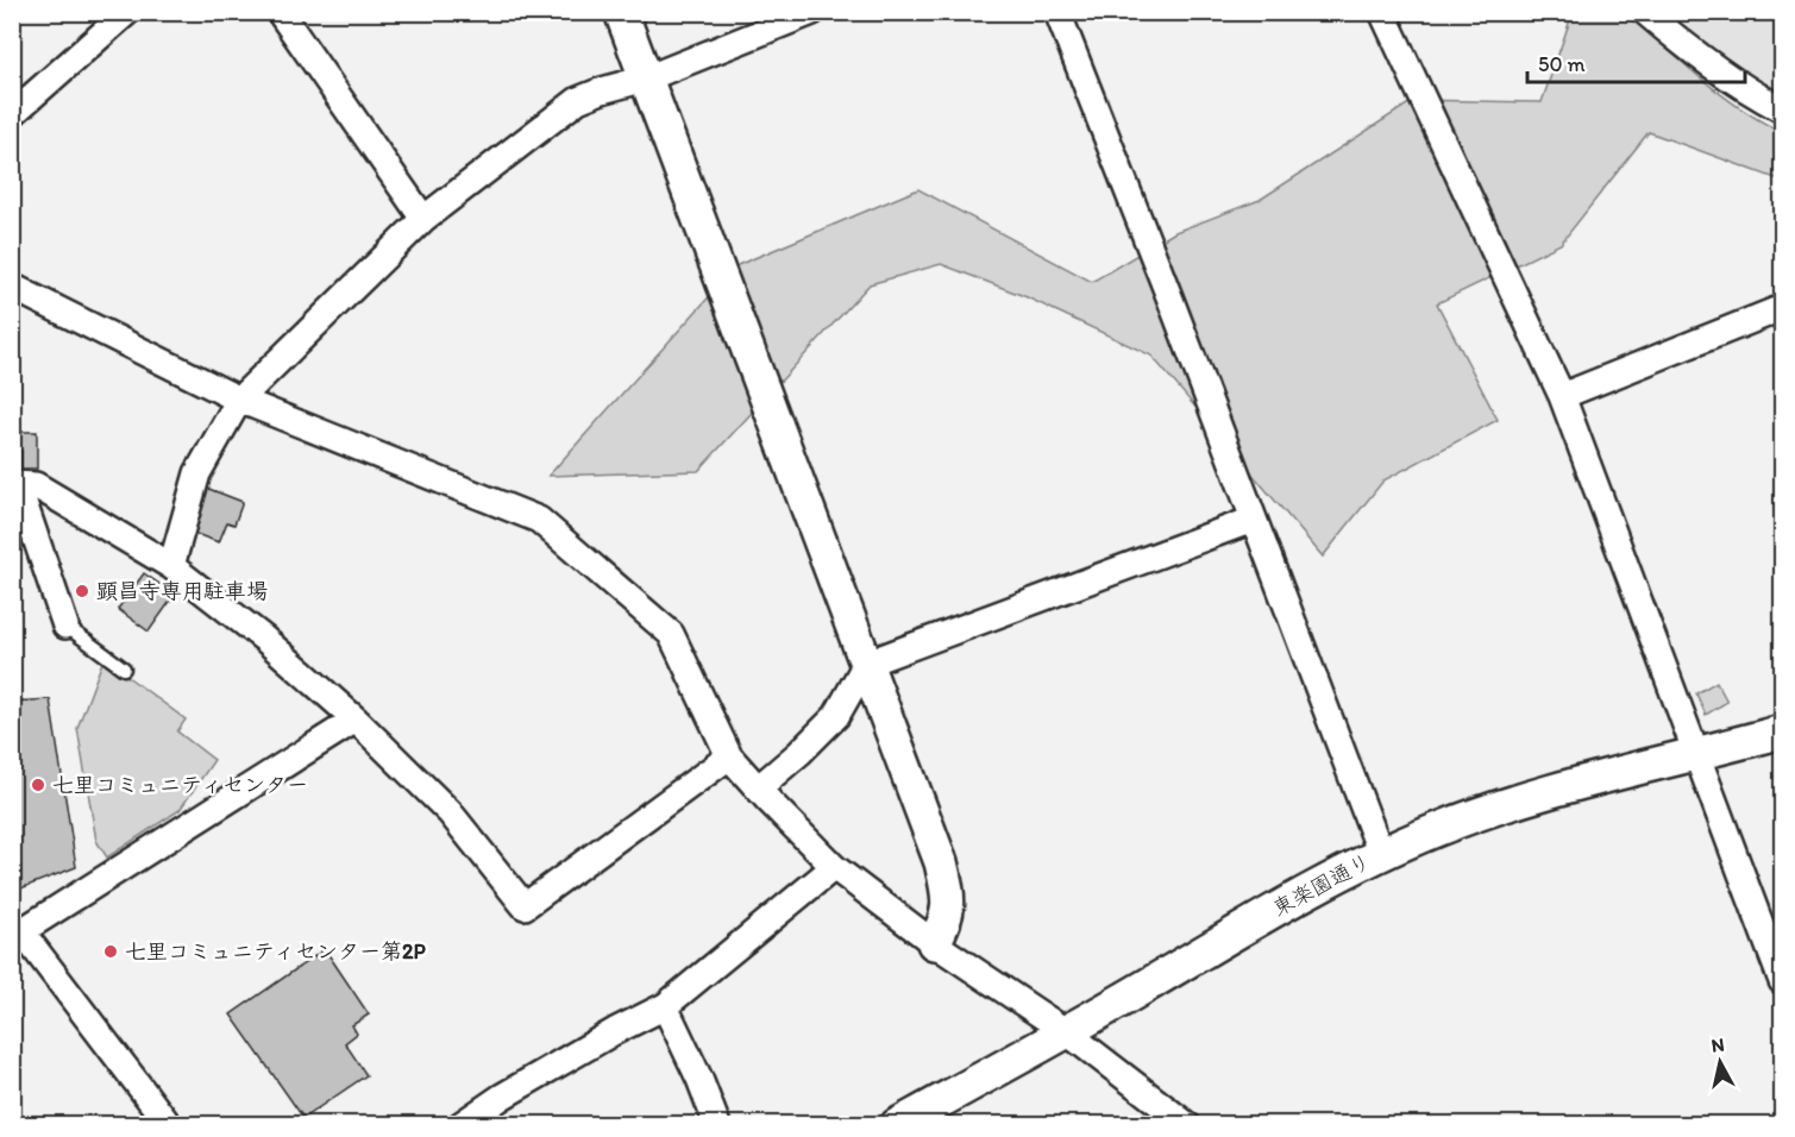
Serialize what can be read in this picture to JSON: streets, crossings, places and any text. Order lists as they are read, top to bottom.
{
  "streets": {
    "street": ["東楽園通り"]
  },
  "places": ["顕昌寺専用駐車場", "七里コミュニティセンター", "七里コミュニティセンター第2P"],
  "scale_bar": "50 m",
  "north": "top"
}
